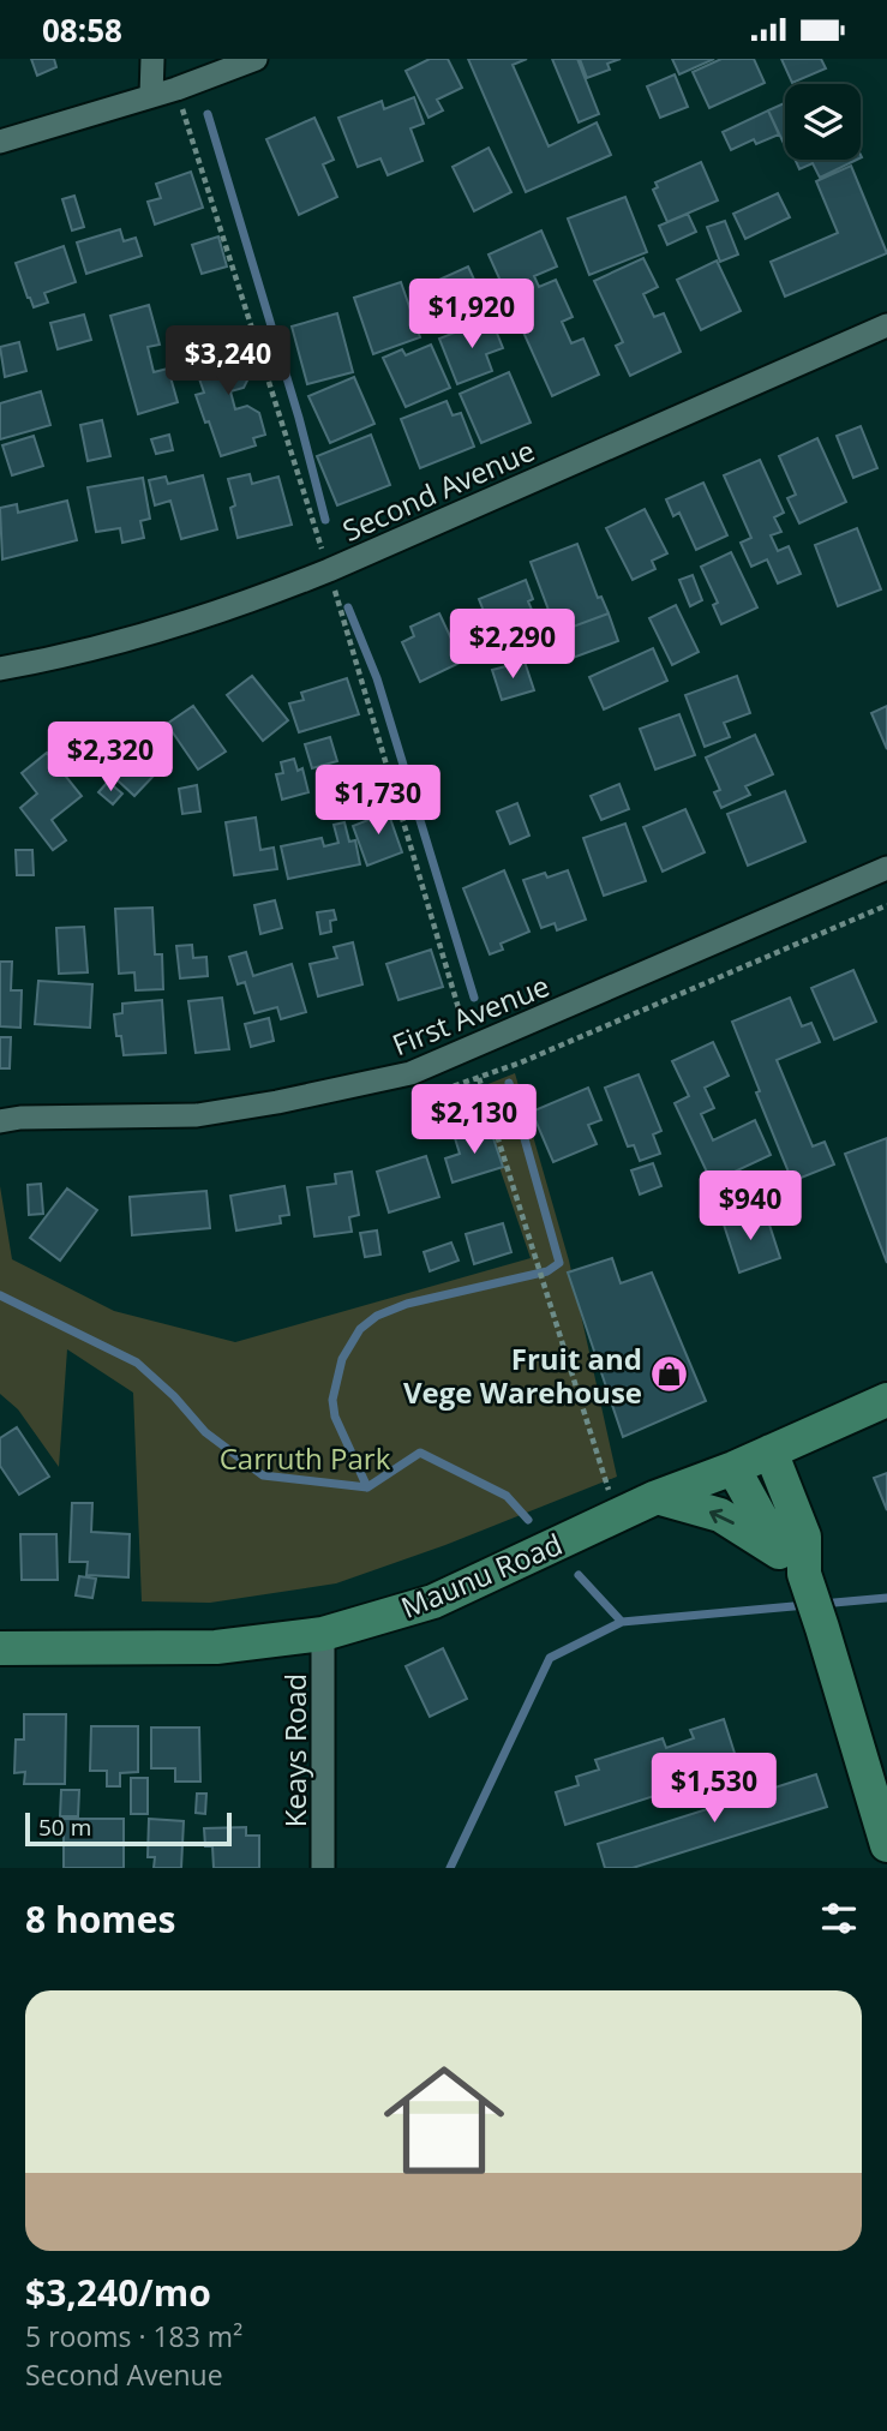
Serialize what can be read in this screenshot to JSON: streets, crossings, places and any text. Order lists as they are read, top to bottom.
{
  "streets": {
    "main road": ["Maunu Road"],
    "street": ["Second Avenue", "First Avenue", "Keays Road"]
  },
  "crossings": [
    ["Maunu Road", "Keays Road"]
  ],
  "parks": ["Carruth Park"],
  "places": {
    "shop": ["Fruit and Vege Warehouse"]
  },
  "scale_bar": "50 m",
  "page": {
    "status": "08:58",
    "price": [
      "$1,920",
      "$3,240",
      "$2,290",
      "$2,320",
      "$1,730",
      "$2,130",
      "$940",
      "$1,530"
    ],
    "scale": "50 m",
    "heading": "8 homes",
    "list": [
      {
        "name": "$3,240/mo",
        "note": "5 rooms · 183 m² · Second Avenue"
      }
    ]
  }
}
